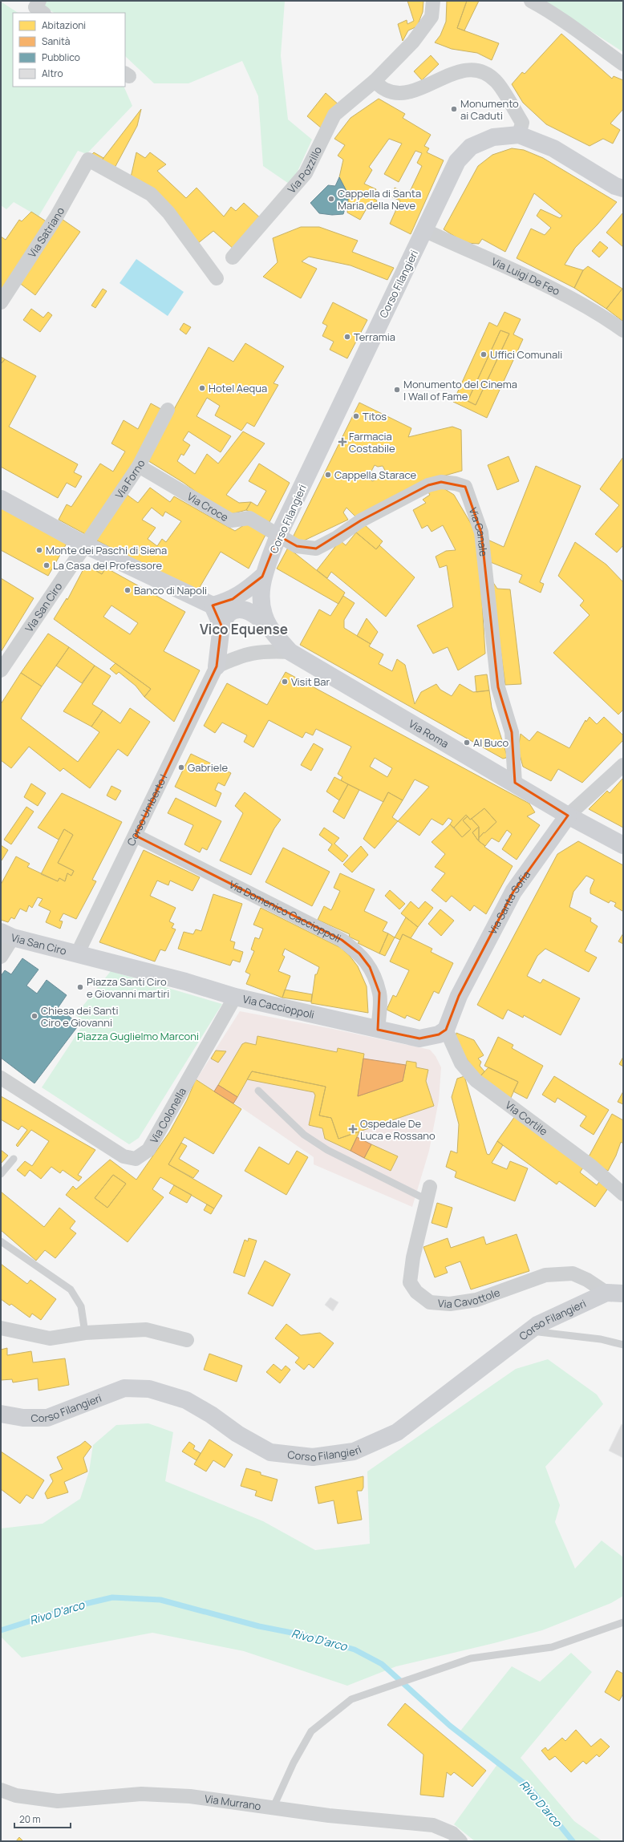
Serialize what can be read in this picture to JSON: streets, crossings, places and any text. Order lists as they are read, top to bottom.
{
  "streets": {
    "street": [
      "Via Pozzillo",
      "Via Satriano",
      "Via Luigi De Feo",
      "Corso Filangieri",
      "Via Forno",
      "Via Croce",
      "Via Canale",
      "Via San Ciro",
      "Via Roma",
      "Corso Umberto I",
      "Via Santa Sofia",
      "Via Domenico Caccioppoli",
      "Via Caccioppoli",
      "Via Colonella",
      "Via Cortile",
      "Via Cavottole",
      "Via Murrano"
    ]
  },
  "crossings": [
    ["Via Luigi De Feo", "Corso Filangieri"],
    ["Corso Filangieri", "Via Croce"],
    ["Corso Filangieri", "Via Canale"],
    ["Corso Filangieri", "Via Cavottole"],
    ["Via Forno", "Via Croce"],
    ["Via Forno", "Via San Ciro"],
    ["Via Croce", "Via Canale"],
    ["Via Canale", "Via Roma"],
    ["Via San Ciro", "Corso Umberto I"],
    ["Via San Ciro", "Via Caccioppoli"],
    ["Via Roma", "Via Santa Sofia"],
    ["Corso Umberto I", "Via Domenico Caccioppoli"],
    ["Corso Umberto I", "Via Caccioppoli"],
    ["Via Santa Sofia", "Via Caccioppoli"],
    ["Via Santa Sofia", "Via Cortile"],
    ["Via Domenico Caccioppoli", "Via Caccioppoli"],
    ["Via Caccioppoli", "Via Colonella"],
    ["Via Caccioppoli", "Via Cortile"]
  ],
  "districts": ["Vico Equense"],
  "water": ["Rivo D'arco"],
  "parks": ["Piazza Guglielmo Marconi"],
  "places": {
    "other": [
      "Monumento ai Caduti",
      "Cappella di Santa Maria della Neve",
      "Terramia",
      "Uffici Comunali",
      "Hotel Aequa",
      "Monumento del Cinema | Wall of Fame",
      "Titos",
      "Cappella Starace",
      "Monte dei Paschi di Siena",
      "La Casa del Professore",
      "Banco di Napoli",
      "Visit Bar",
      "Al Buco",
      "Gabriele",
      "Piazza Santi Ciro e Giovanni martiri",
      "Chiesa dei Santi Ciro e Giovanni"
    ],
    "health": ["Farmacia Costabile", "Ospedale De Luca e Rossano"]
  },
  "legend": [
    "Abitazioni",
    "Sanità",
    "Pubblico",
    "Altro"
  ],
  "scale_bar": "20 m"
}
